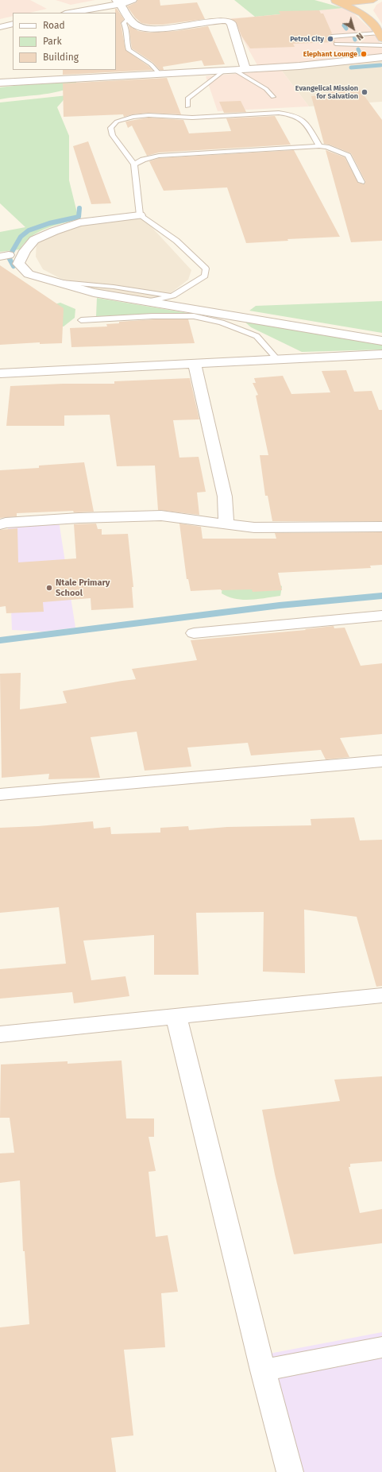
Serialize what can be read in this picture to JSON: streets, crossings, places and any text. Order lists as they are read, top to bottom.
{
  "places": [
    "Petrol City",
    "Elephant Lounge",
    "Evangelical Mission for Salvation",
    "Ntale Primary School"
  ],
  "legend": ["Road", "Park", "Building"],
  "north": "bottom right"
}
